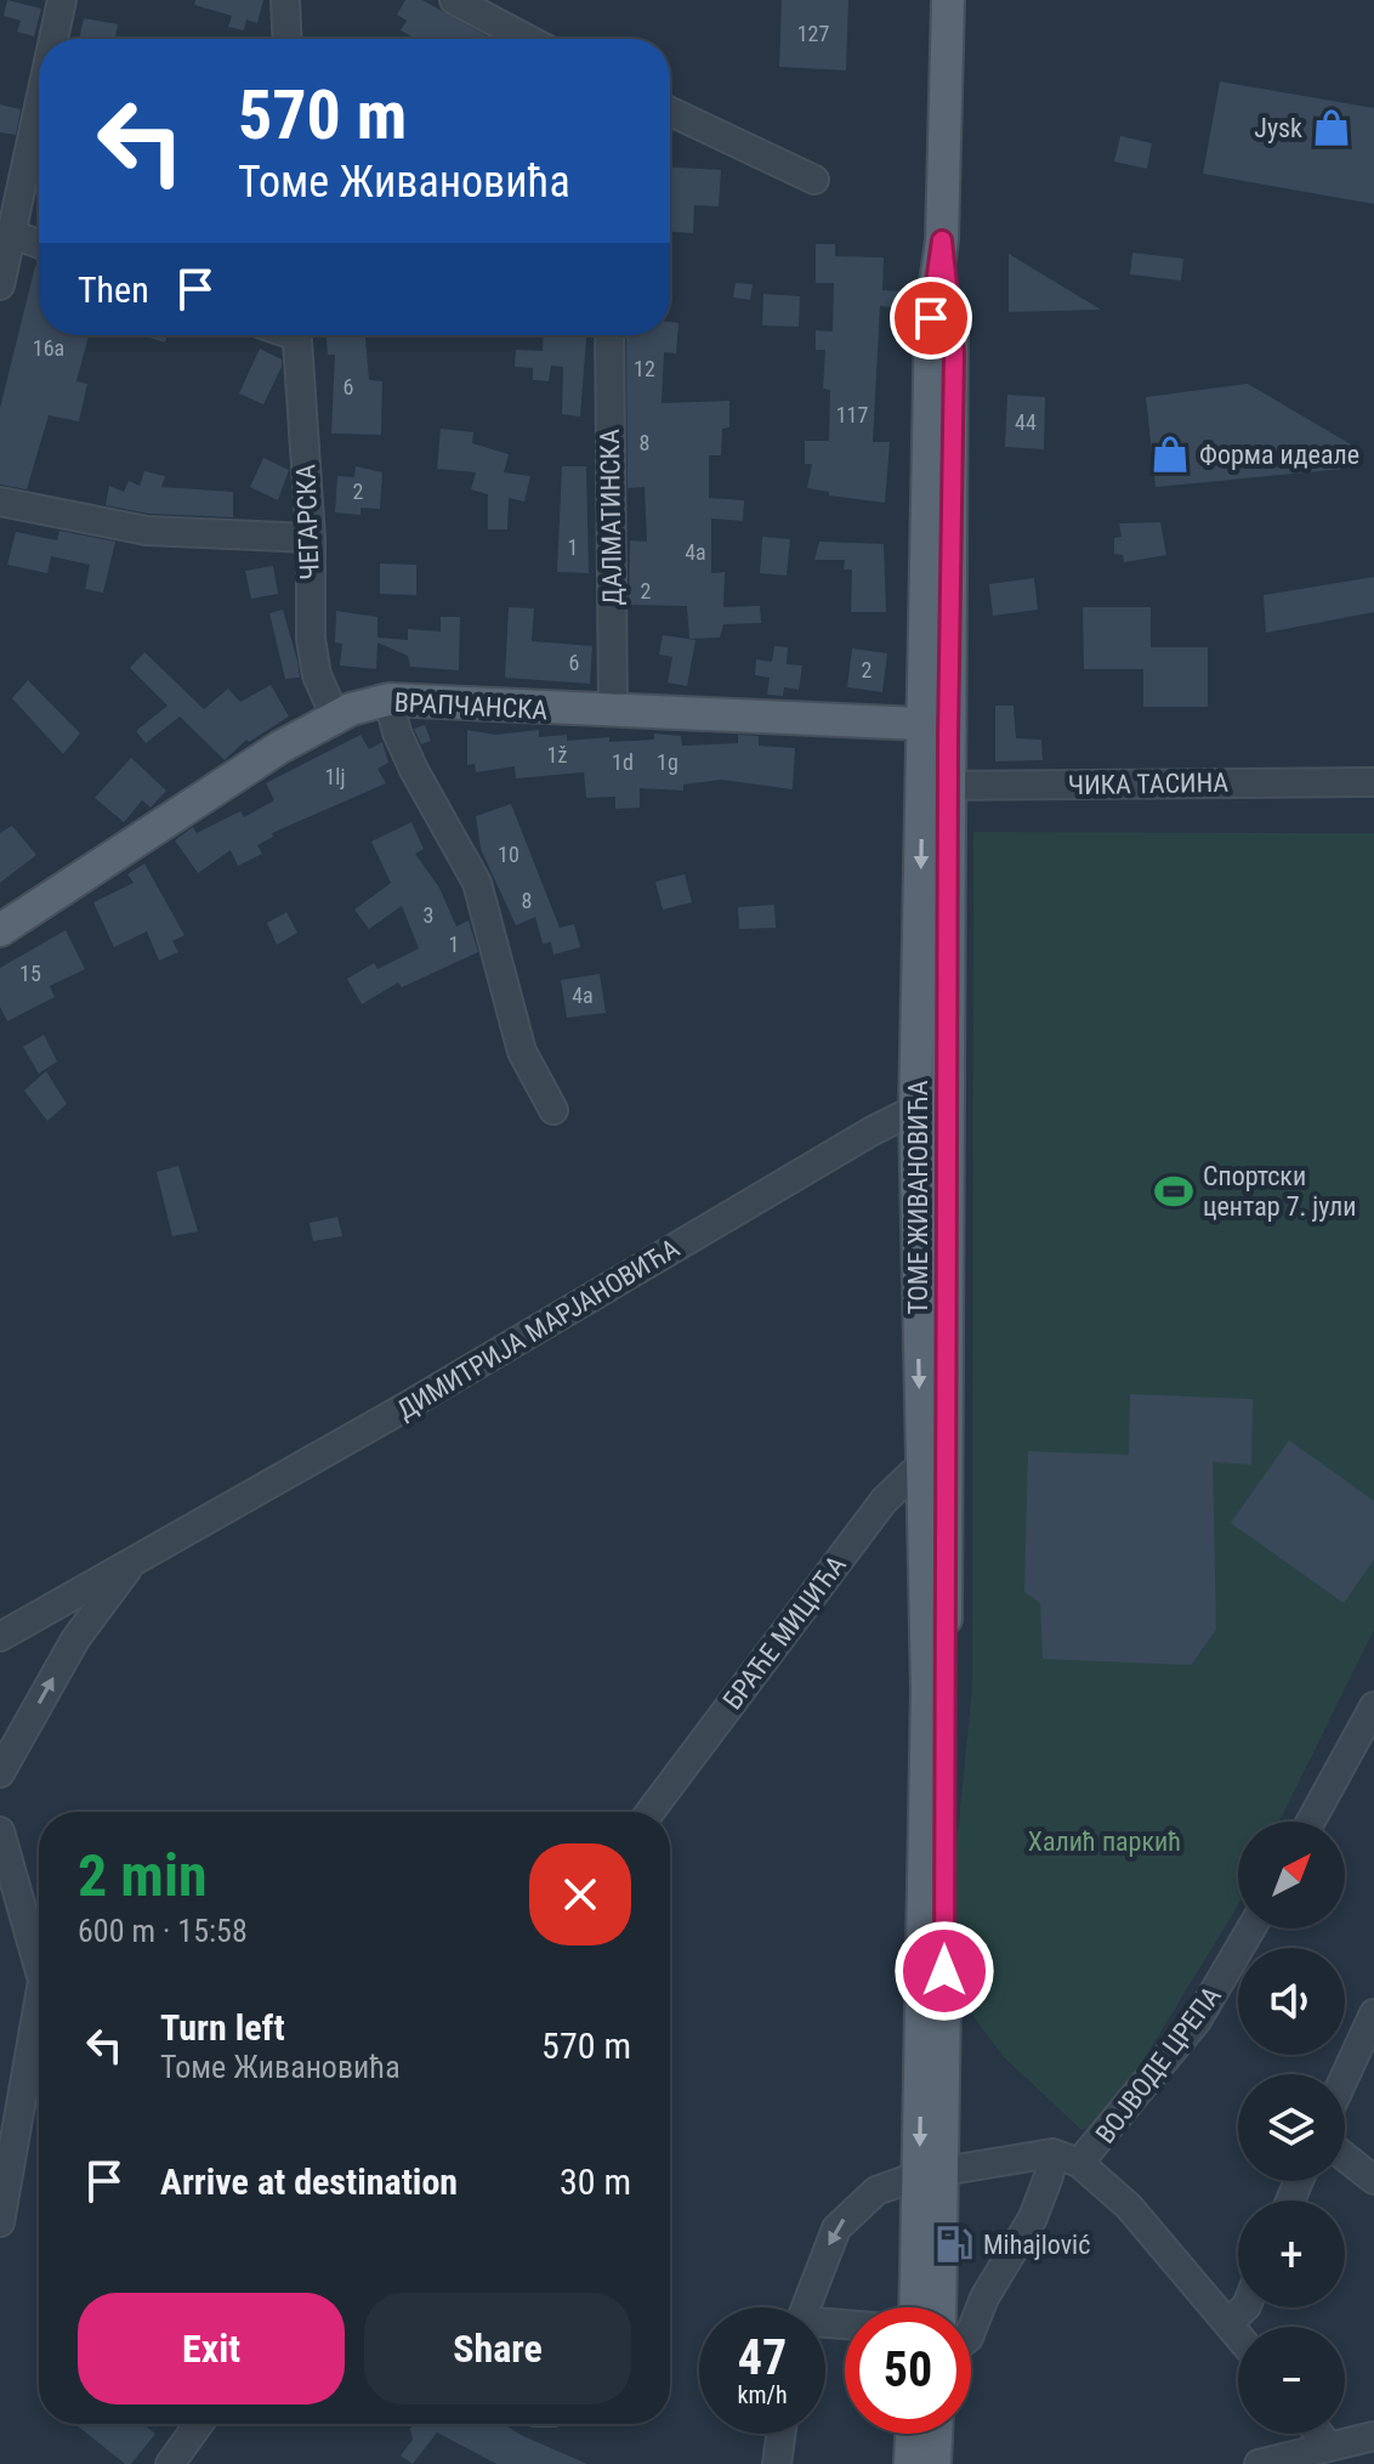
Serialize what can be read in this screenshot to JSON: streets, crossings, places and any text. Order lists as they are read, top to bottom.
{
  "streets": {
    "main road": ["ВРАПЧАНСКА", "ТОМЕ ЖИВАНОВИЋА"],
    "street": [
      "ДАЛМАТИНСКА",
      "ЧЕГАРСКА",
      "ЧИКА ТАСИНА",
      "ДИМИТРИЈА МАРЈАНОВИЋА",
      "БРАЋЕ МИЦИЋА",
      "ВОЈВОДЕ ЦРЕПА"
    ]
  },
  "crossings": [
    ["ДАЛМАТИНСКА", "ВРАПЧАНСКА"],
    ["ЧЕГАРСКА", "ВРАПЧАНСКА"],
    ["ВРАПЧАНСКА", "ТОМЕ ЖИВАНОВИЋА"],
    ["ЧИКА ТАСИНА", "ТОМЕ ЖИВАНОВИЋА"],
    ["ТОМЕ ЖИВАНОВИЋА", "ДИМИТРИЈА МАРЈАНОВИЋА"],
    ["ТОМЕ ЖИВАНОВИЋА", "БРАЋЕ МИЦИЋА"]
  ],
  "parks": ["Халић паркић"],
  "places": {
    "shop": ["Jysk", "Форма идеале"],
    "sports": ["Спортски центар 7. јули"],
    "fuel station": ["Mihajlović"]
  },
  "house_numbers": [
    "127",
    "16a",
    "12",
    "6",
    "117",
    "44",
    "8",
    "2",
    "1",
    "4a",
    "2",
    "6",
    "2",
    "1ž",
    "1d",
    "1g",
    "1lj",
    "10",
    "8",
    "3",
    "1",
    "15",
    "4a"
  ],
  "north": "top right",
  "page": {
    "turn": ["570 m", "Томе Живановића"],
    "then": "Then",
    "heading": ["2 min", "600 m · 15:58"],
    "map_buttons": ["+", "−"],
    "list": [
      {
        "name": "Turn left",
        "note": "Томе Живановића",
        "value": "570 m"
      },
      {
        "name": "Arrive at destination",
        "value": "30 m"
      }
    ],
    "buttons": ["Exit", "Share"],
    "speed": "47 km/h",
    "limit": "50"
  }
}
